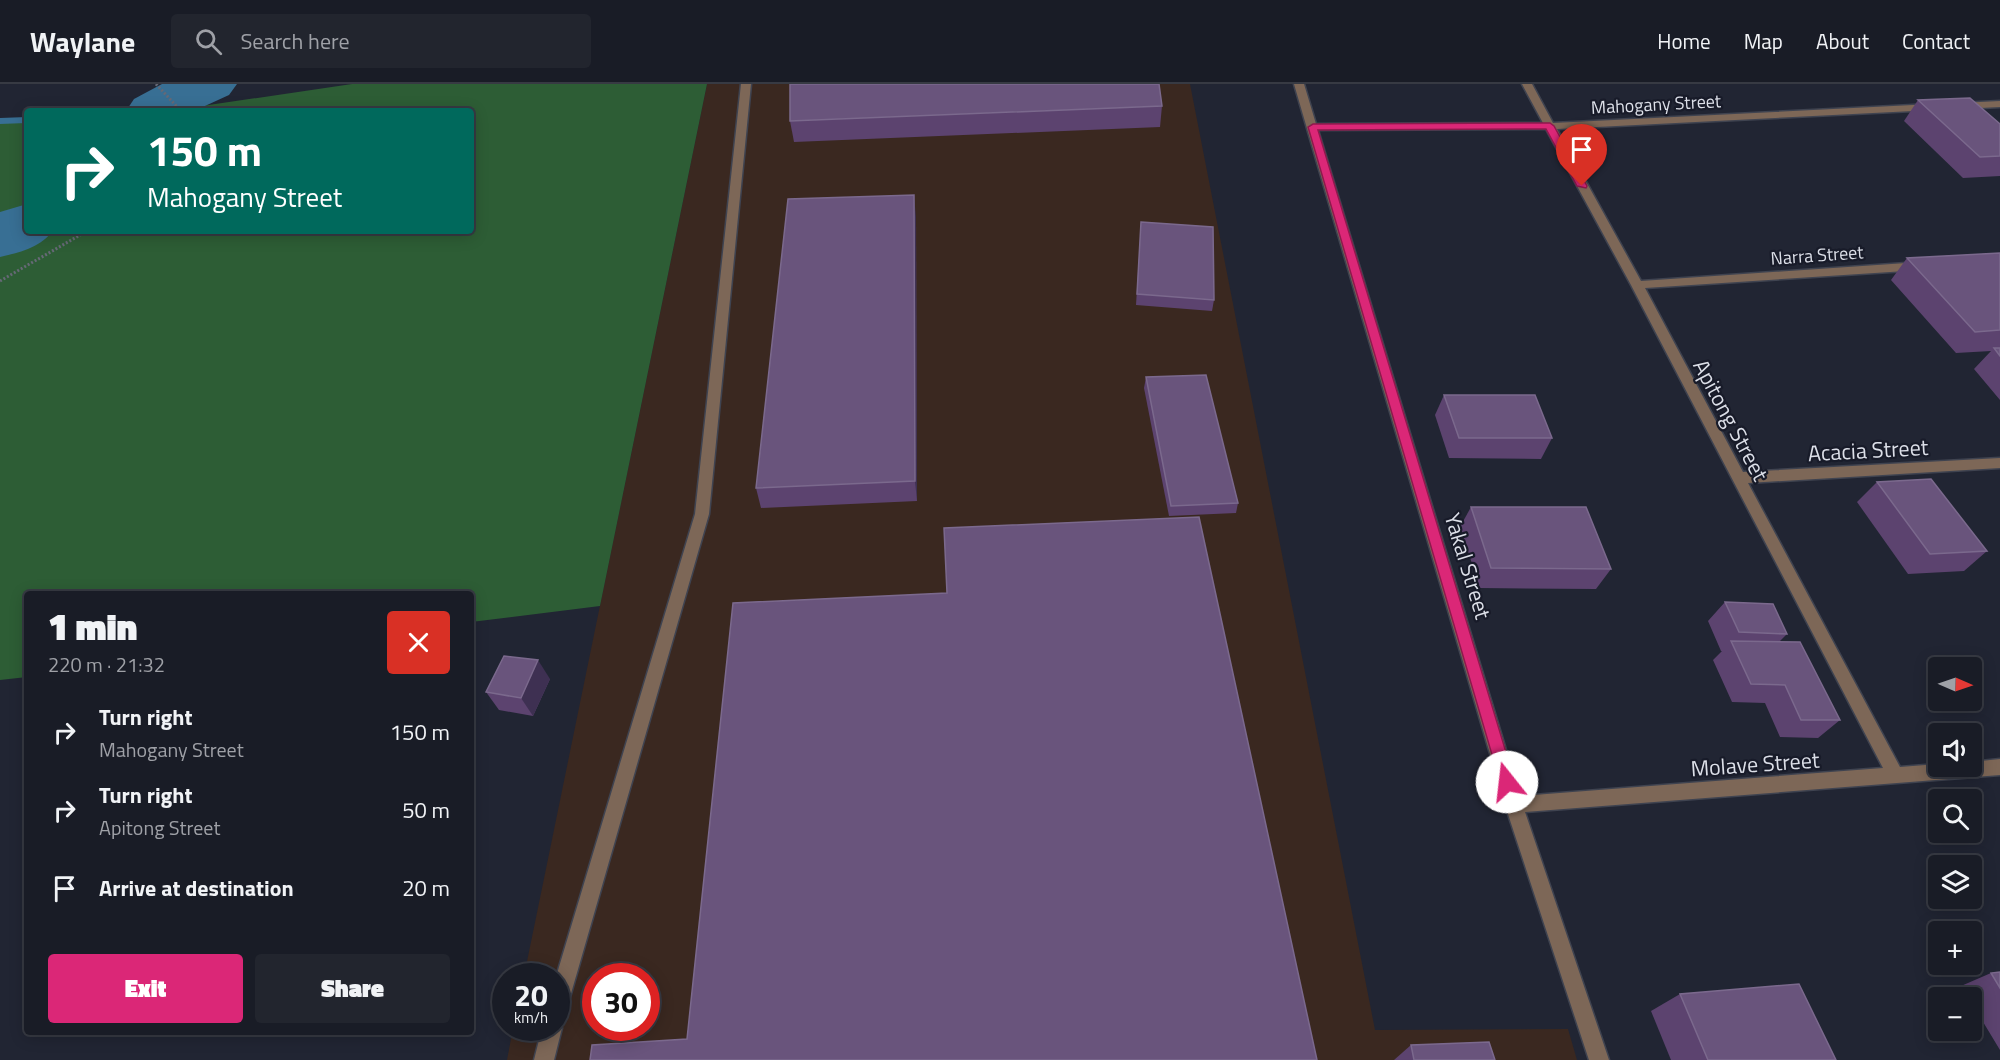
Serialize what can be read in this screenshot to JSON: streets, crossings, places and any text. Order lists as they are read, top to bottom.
{
  "streets": {
    "street": [
      "Mahogany Street",
      "Narra Street",
      "Apitong Street",
      "Acacia Street",
      "Yakal Street",
      "Molave Street"
    ]
  },
  "crossings": [
    ["Mahogany Street", "Apitong Street"],
    ["Mahogany Street", "Yakal Street"],
    ["Narra Street", "Apitong Street"],
    ["Apitong Street", "Acacia Street"],
    ["Apitong Street", "Molave Street"],
    ["Yakal Street", "Molave Street"]
  ],
  "north": "right",
  "page": {
    "header": "Waylane",
    "search": "Search here",
    "nav": [
      "Home",
      "Map",
      "About",
      "Contact"
    ],
    "turn": ["150 m", "Mahogany Street"],
    "heading": ["1 min", "220 m · 21:32"],
    "map_buttons": ["+", "−"],
    "list": [
      {
        "name": "Turn right",
        "note": "Mahogany Street",
        "value": "150 m"
      },
      {
        "name": "Turn right",
        "note": "Apitong Street",
        "value": "50 m"
      },
      {
        "name": "Arrive at destination",
        "value": "20 m"
      }
    ],
    "buttons": ["Exit", "Share"],
    "speed": "20 km/h",
    "limit": "30"
  }
}
